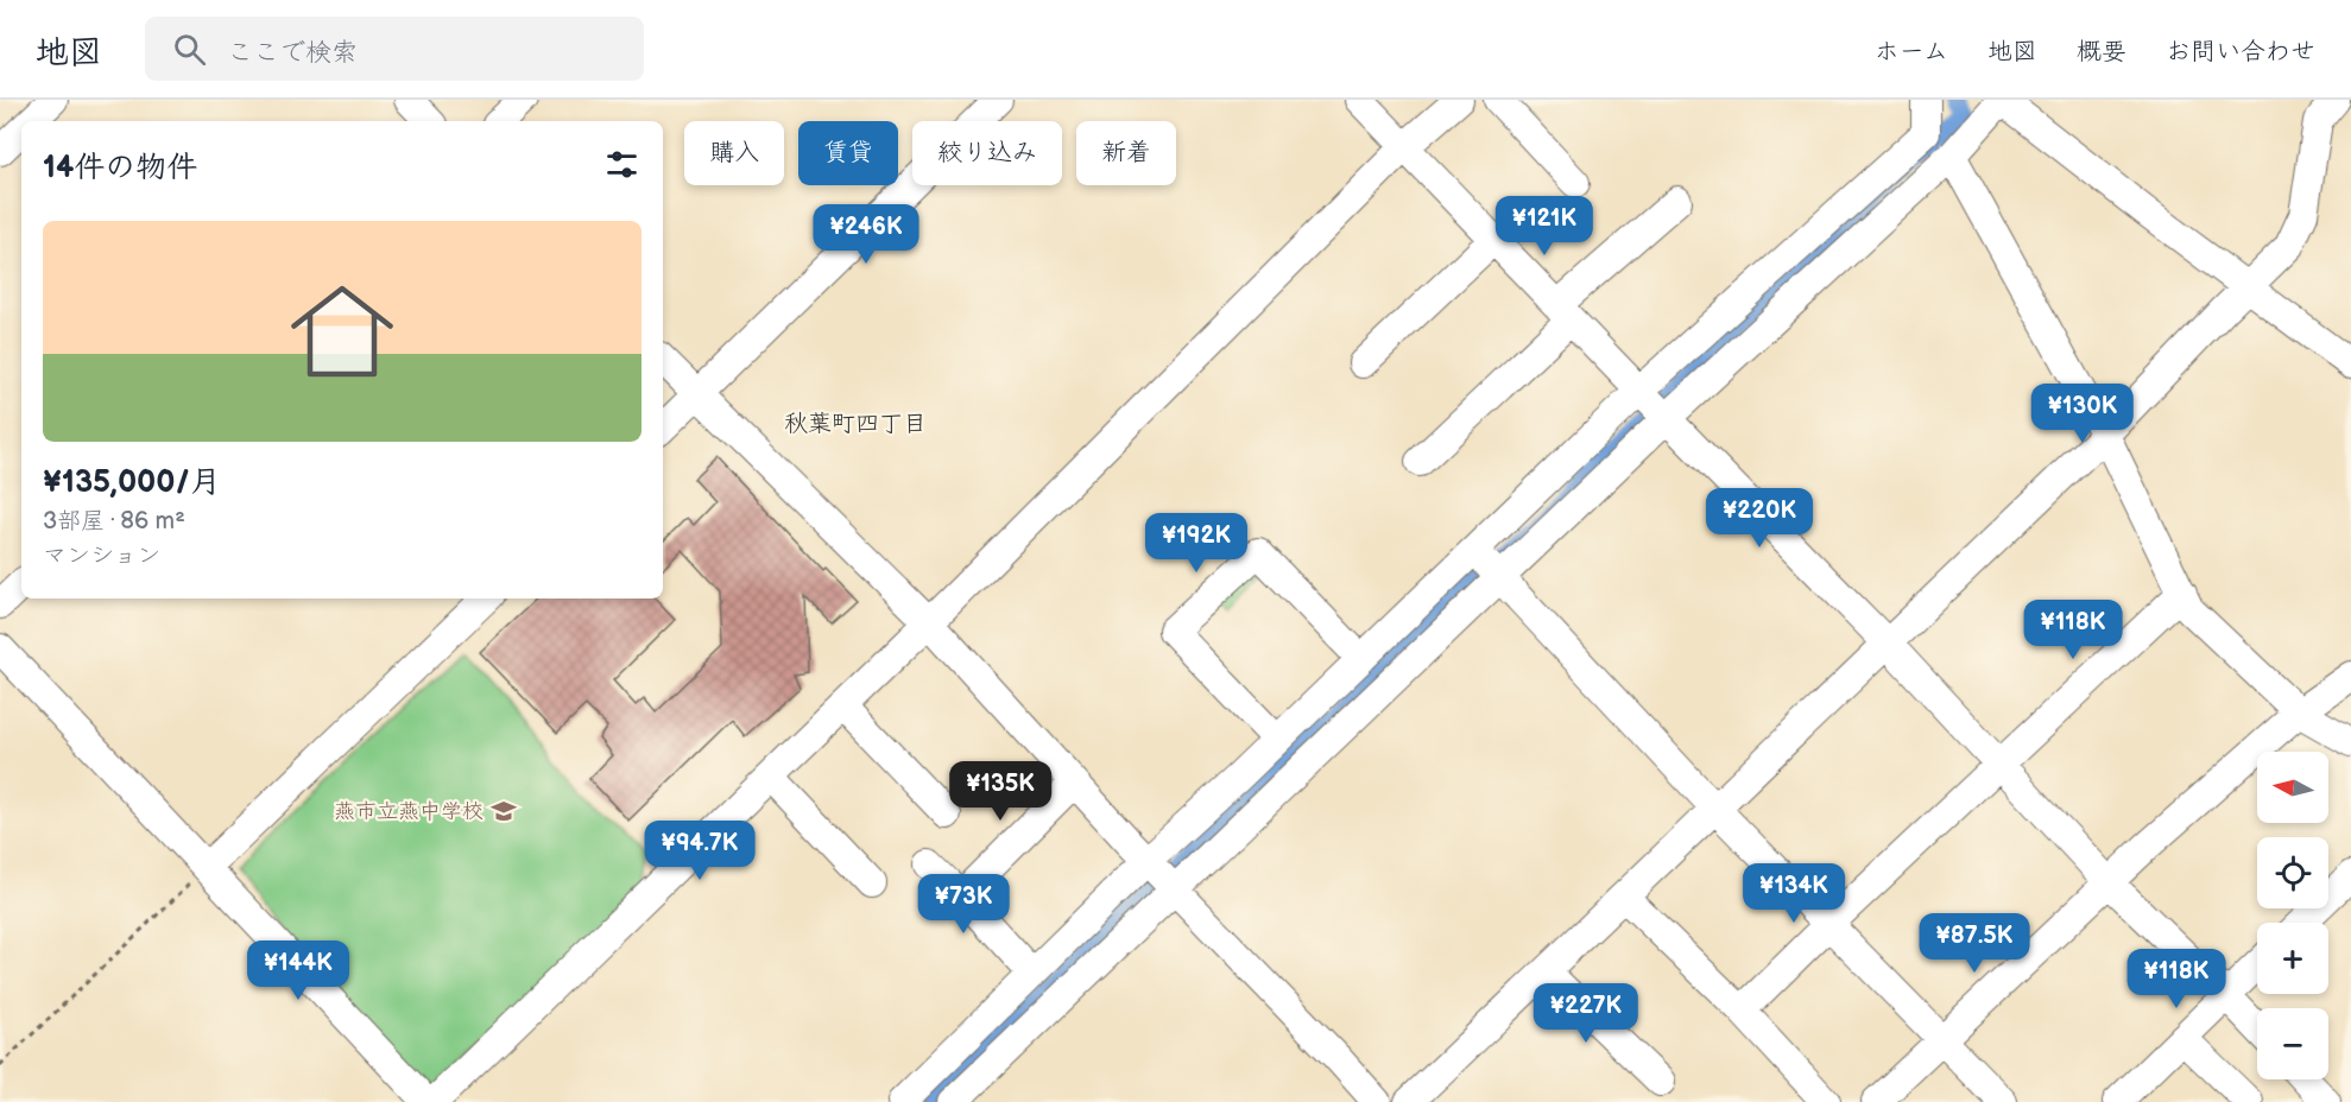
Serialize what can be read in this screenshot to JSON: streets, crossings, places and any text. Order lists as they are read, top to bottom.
{
  "districts": ["秋葉町四丁目"],
  "places": {
    "school or university": ["燕市立燕中学校"]
  },
  "north": "left",
  "page": {
    "header": "地図",
    "search": "ここで検索",
    "nav": [
      "ホーム",
      "地図",
      "概要",
      "お問い合わせ"
    ],
    "chip": [
      "購入",
      "賃貸",
      "絞り込み",
      "新着"
    ],
    "heading": "14件の物件",
    "price": [
      "¥121K",
      "¥246K",
      "¥130K",
      "¥220K",
      "¥192K",
      "¥118K",
      "¥135K",
      "¥94.7K",
      "¥134K",
      "¥73K",
      "¥87.5K",
      "¥144K",
      "¥118K",
      "¥227K"
    ],
    "list": [
      {
        "name": "¥135,000/月",
        "note": "3部屋 · 86 m² · マンション"
      }
    ],
    "map_buttons": ["+", "−"]
  }
}
